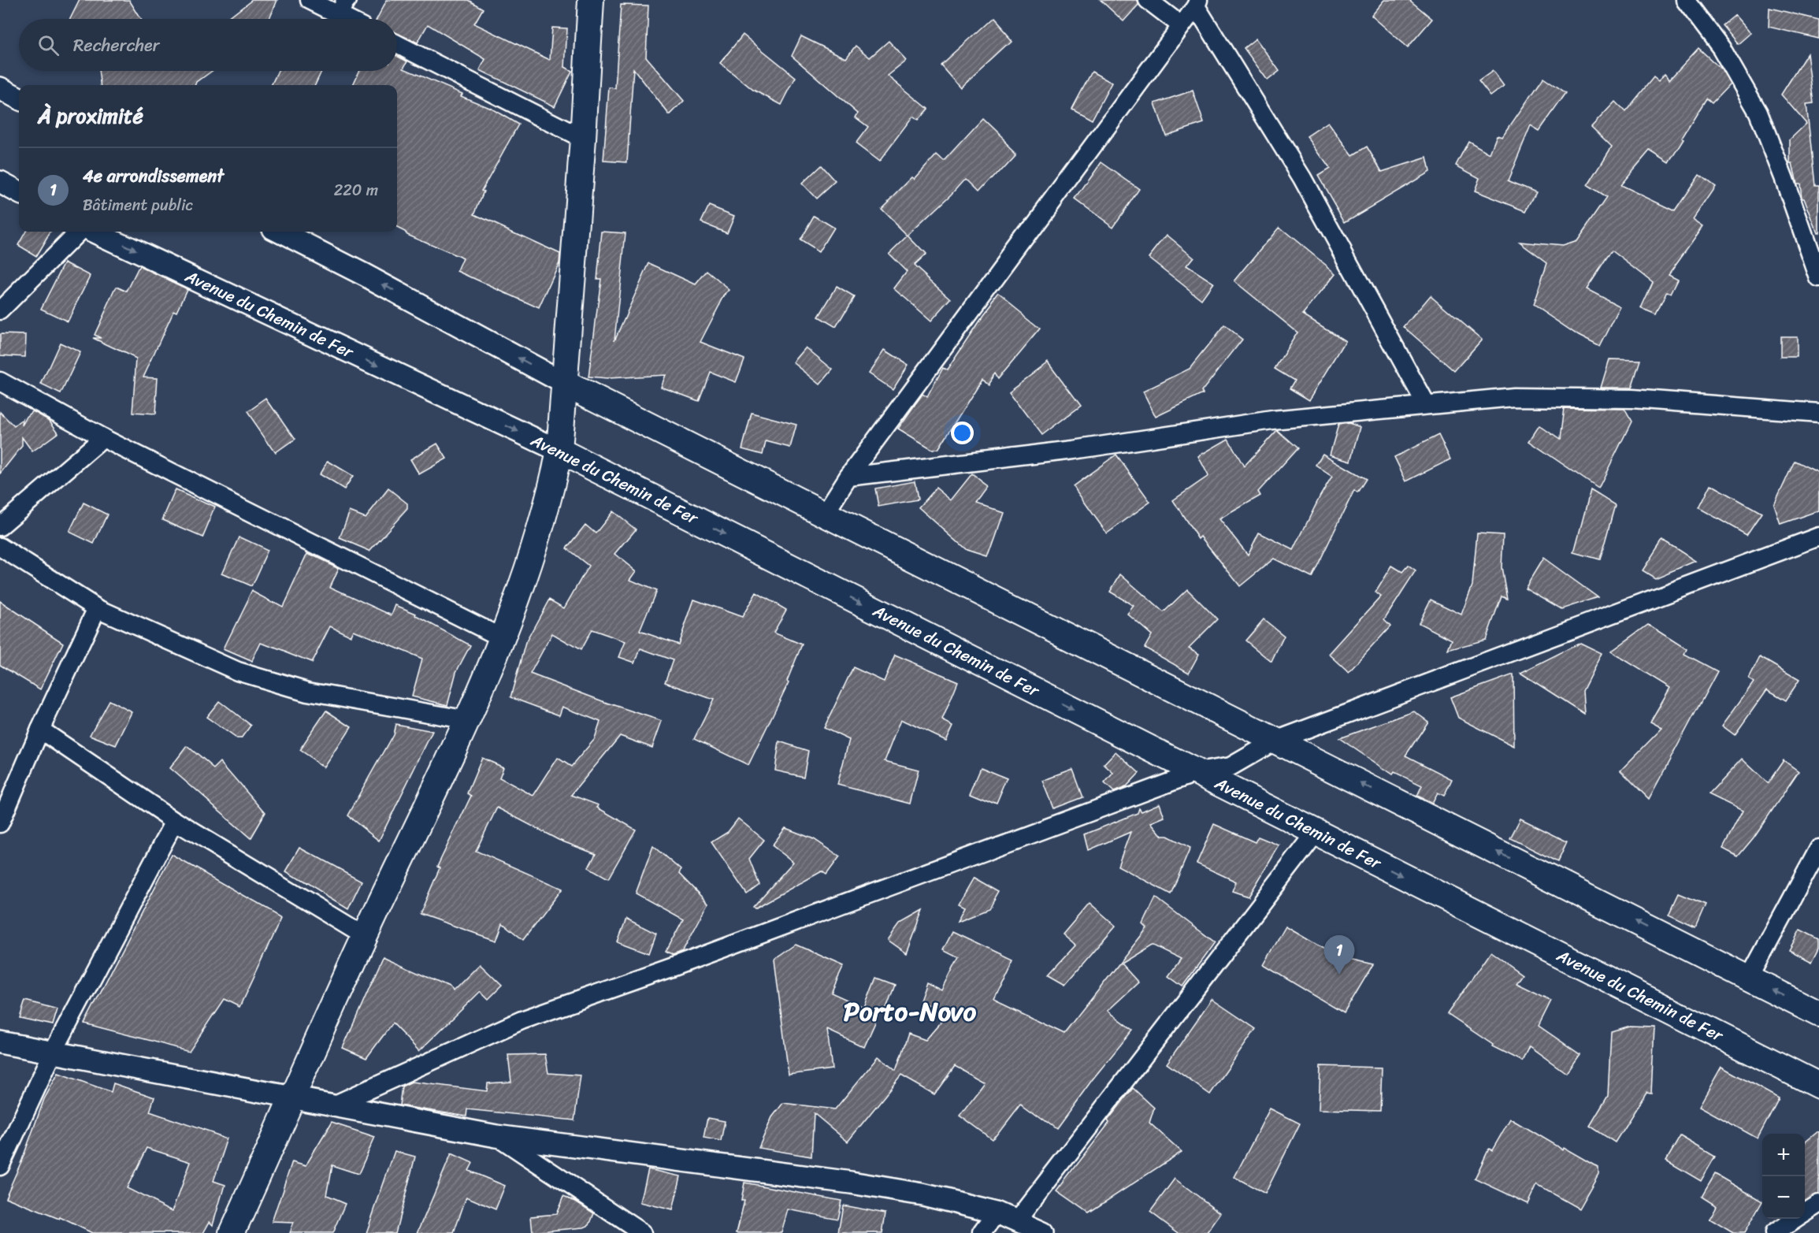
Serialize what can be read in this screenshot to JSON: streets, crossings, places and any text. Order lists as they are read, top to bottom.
{
  "streets": {
    "main road": ["Avenue du Chemin de Fer"]
  },
  "districts": ["Porto-Novo"],
  "page": {
    "search": "Rechercher",
    "heading": "À proximité",
    "list": [
      {
        "mark": "1",
        "name": "4e arrondissement",
        "note": "Bâtiment public",
        "value": "220 m"
      }
    ],
    "pins": "1",
    "map_buttons": ["+", "−"]
  }
}
